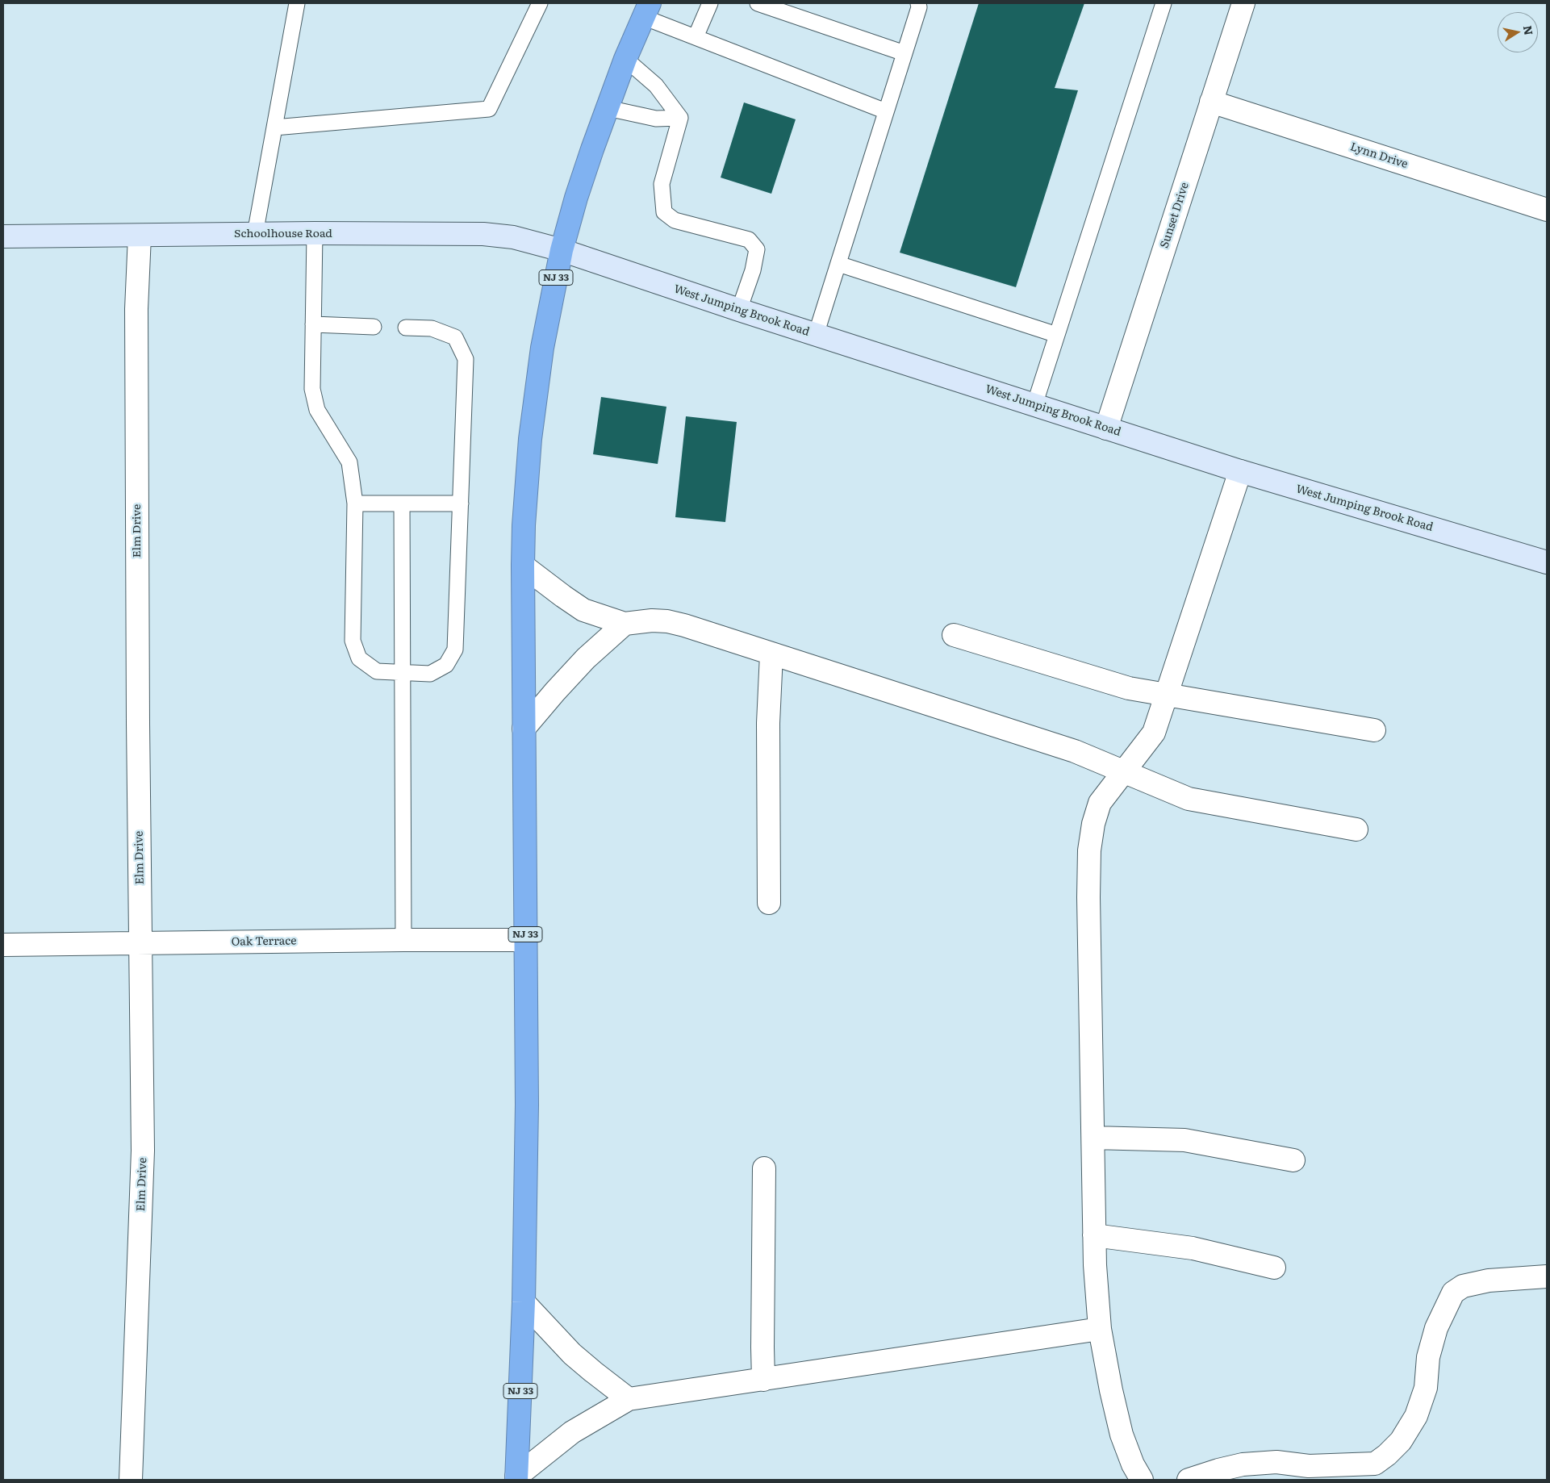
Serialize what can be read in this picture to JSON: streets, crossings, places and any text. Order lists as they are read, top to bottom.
{
  "streets": {
    "highway": ["NJ 33"],
    "street": [
      "Lynn Drive",
      "Sunset Drive",
      "Schoolhouse Road",
      "West Jumping Brook Road",
      "Elm Drive",
      "Oak Terrace"
    ]
  },
  "crossings": [
    ["Lynn Drive", "Sunset Drive"],
    ["Sunset Drive", "West Jumping Brook Road"],
    ["Schoolhouse Road", "NJ 33"],
    ["Schoolhouse Road", "West Jumping Brook Road"],
    ["Schoolhouse Road", "Elm Drive"],
    ["NJ 33", "West Jumping Brook Road"],
    ["NJ 33", "Oak Terrace"],
    ["Elm Drive", "Oak Terrace"]
  ],
  "north": "right"
}
